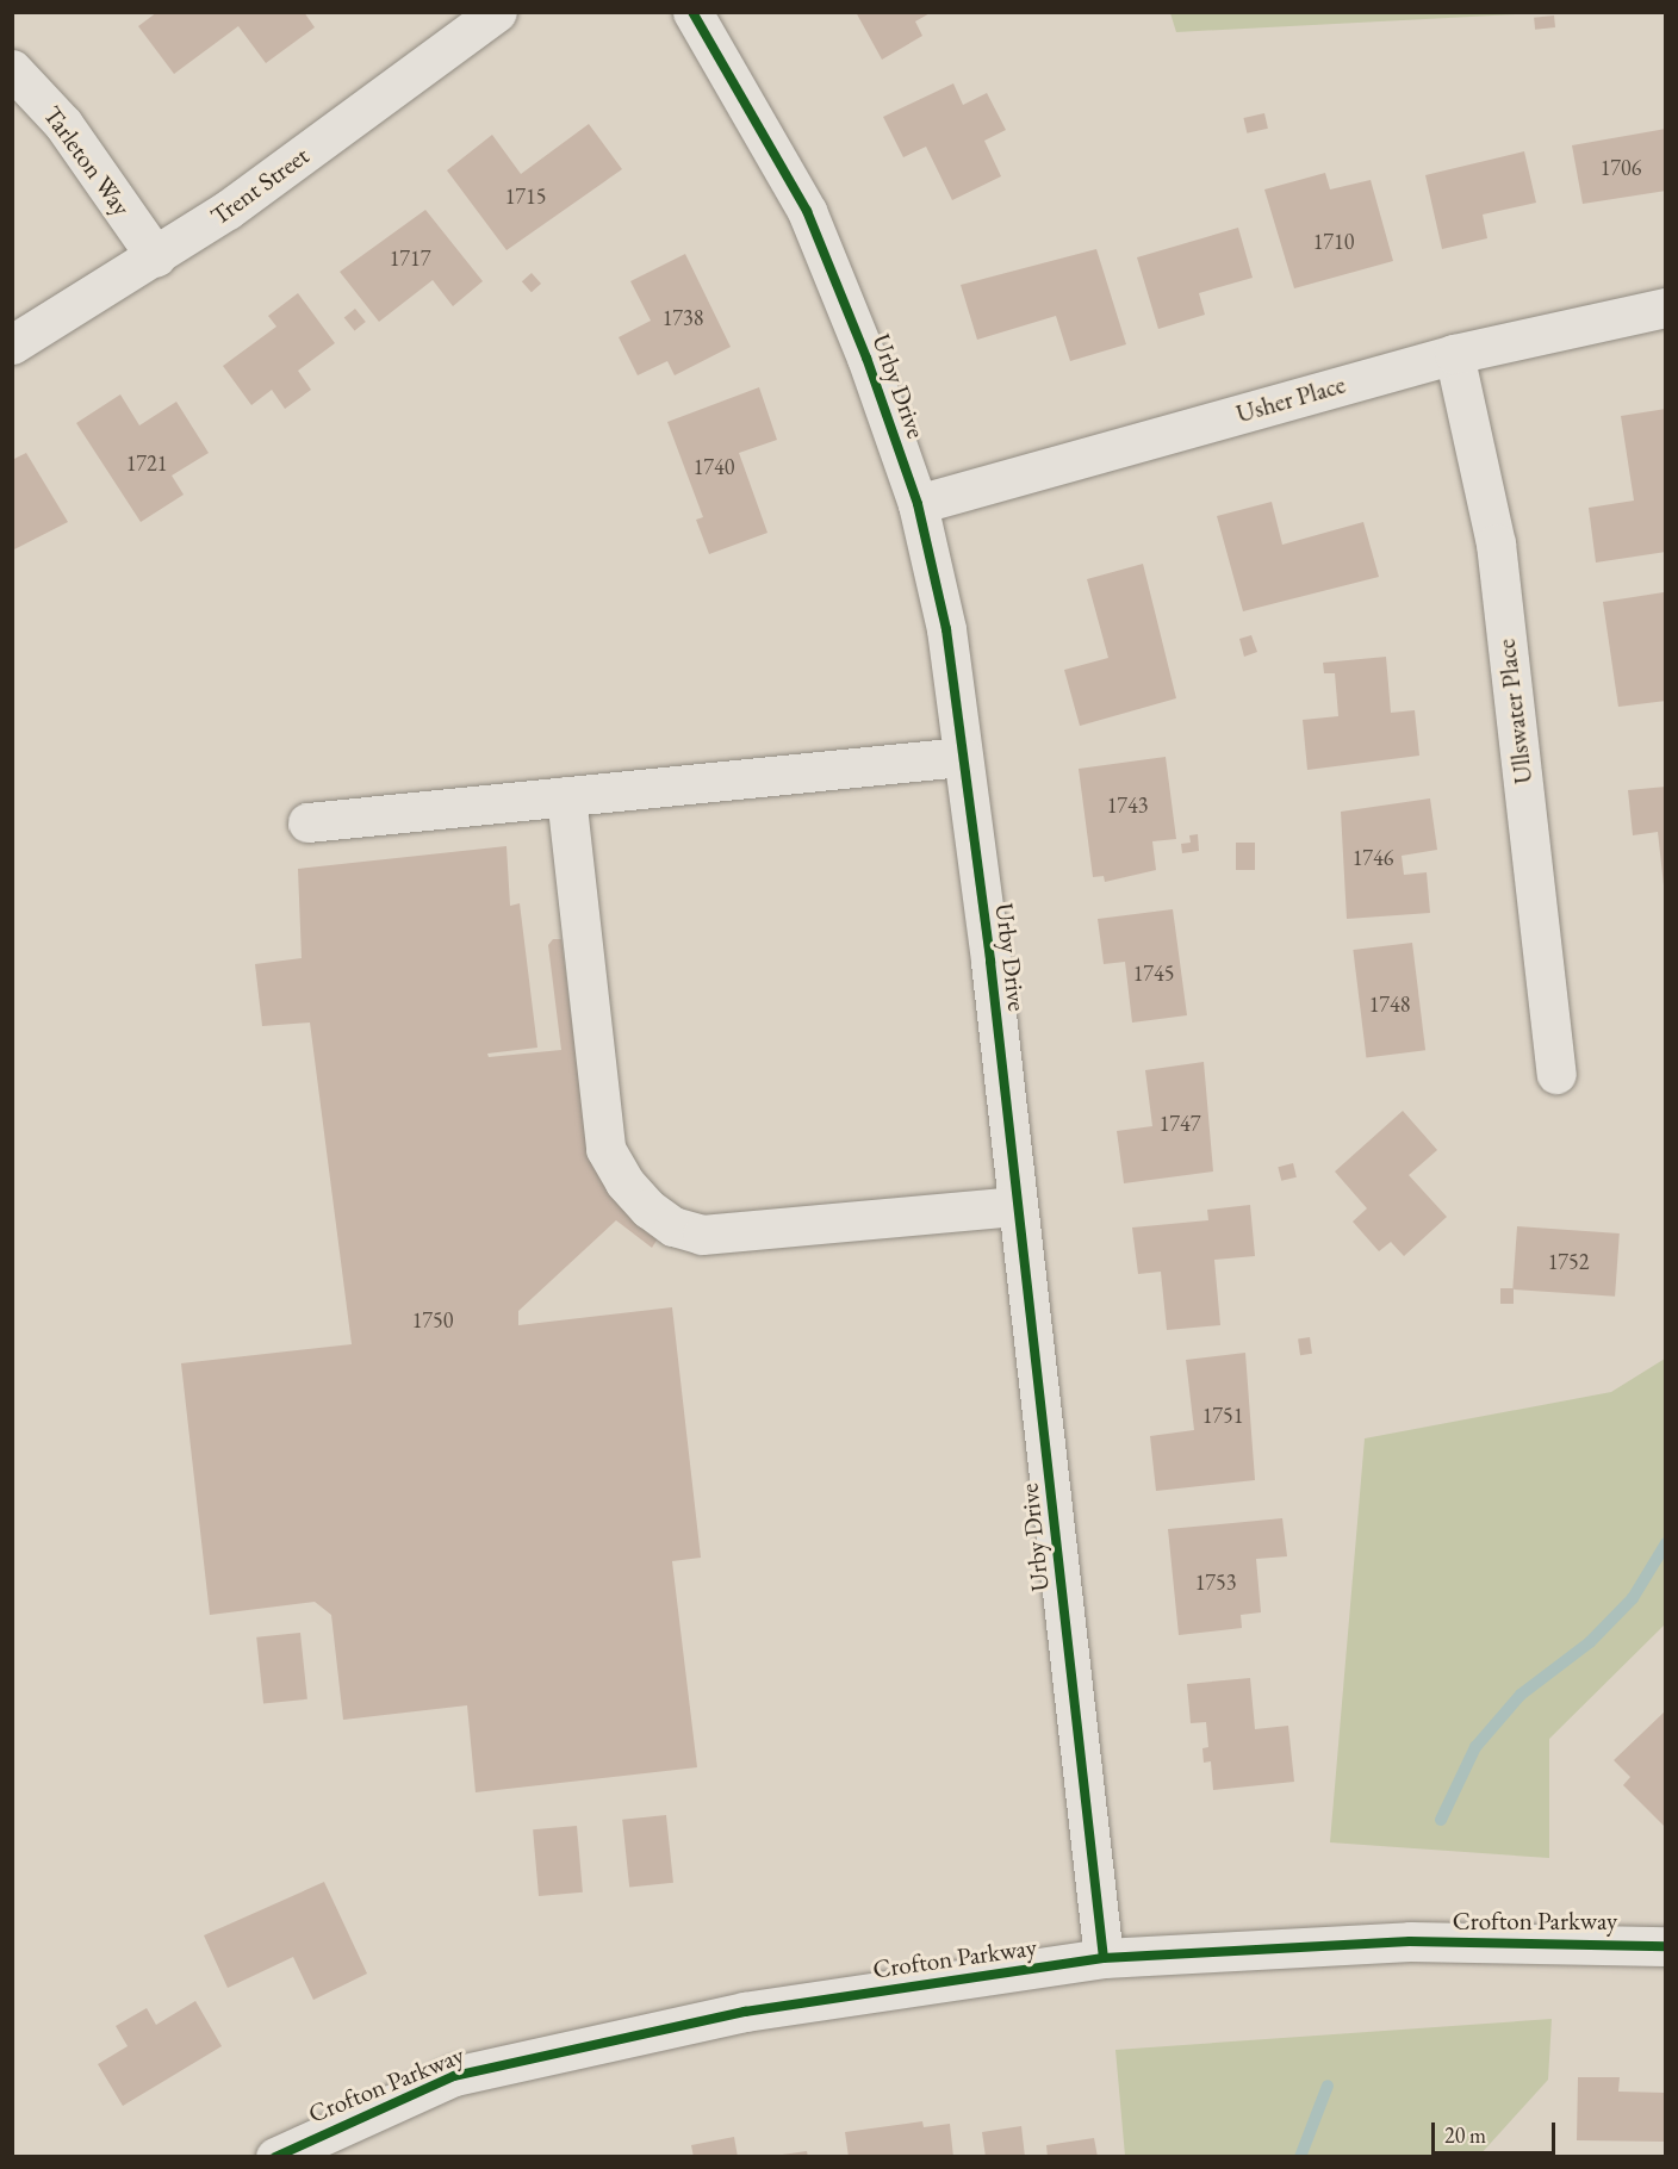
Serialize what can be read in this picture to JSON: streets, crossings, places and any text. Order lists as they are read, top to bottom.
{
  "streets": {
    "street": [
      "Tarleton Way",
      "Trent Street",
      "Urby Drive",
      "Usher Place",
      "Ullswater Place",
      "Crofton Parkway"
    ]
  },
  "crossings": [
    ["Tarleton Way", "Trent Street"],
    ["Urby Drive", "Usher Place"],
    ["Urby Drive", "Crofton Parkway"],
    ["Usher Place", "Ullswater Place"]
  ],
  "house_numbers": [
    "1706",
    "1715",
    "1710",
    "1717",
    "1738",
    "1721",
    "1740",
    "1743",
    "1746",
    "1745",
    "1748",
    "1747",
    "1752",
    "1750",
    "1751",
    "1753"
  ],
  "scale_bar": "20 m"
}
